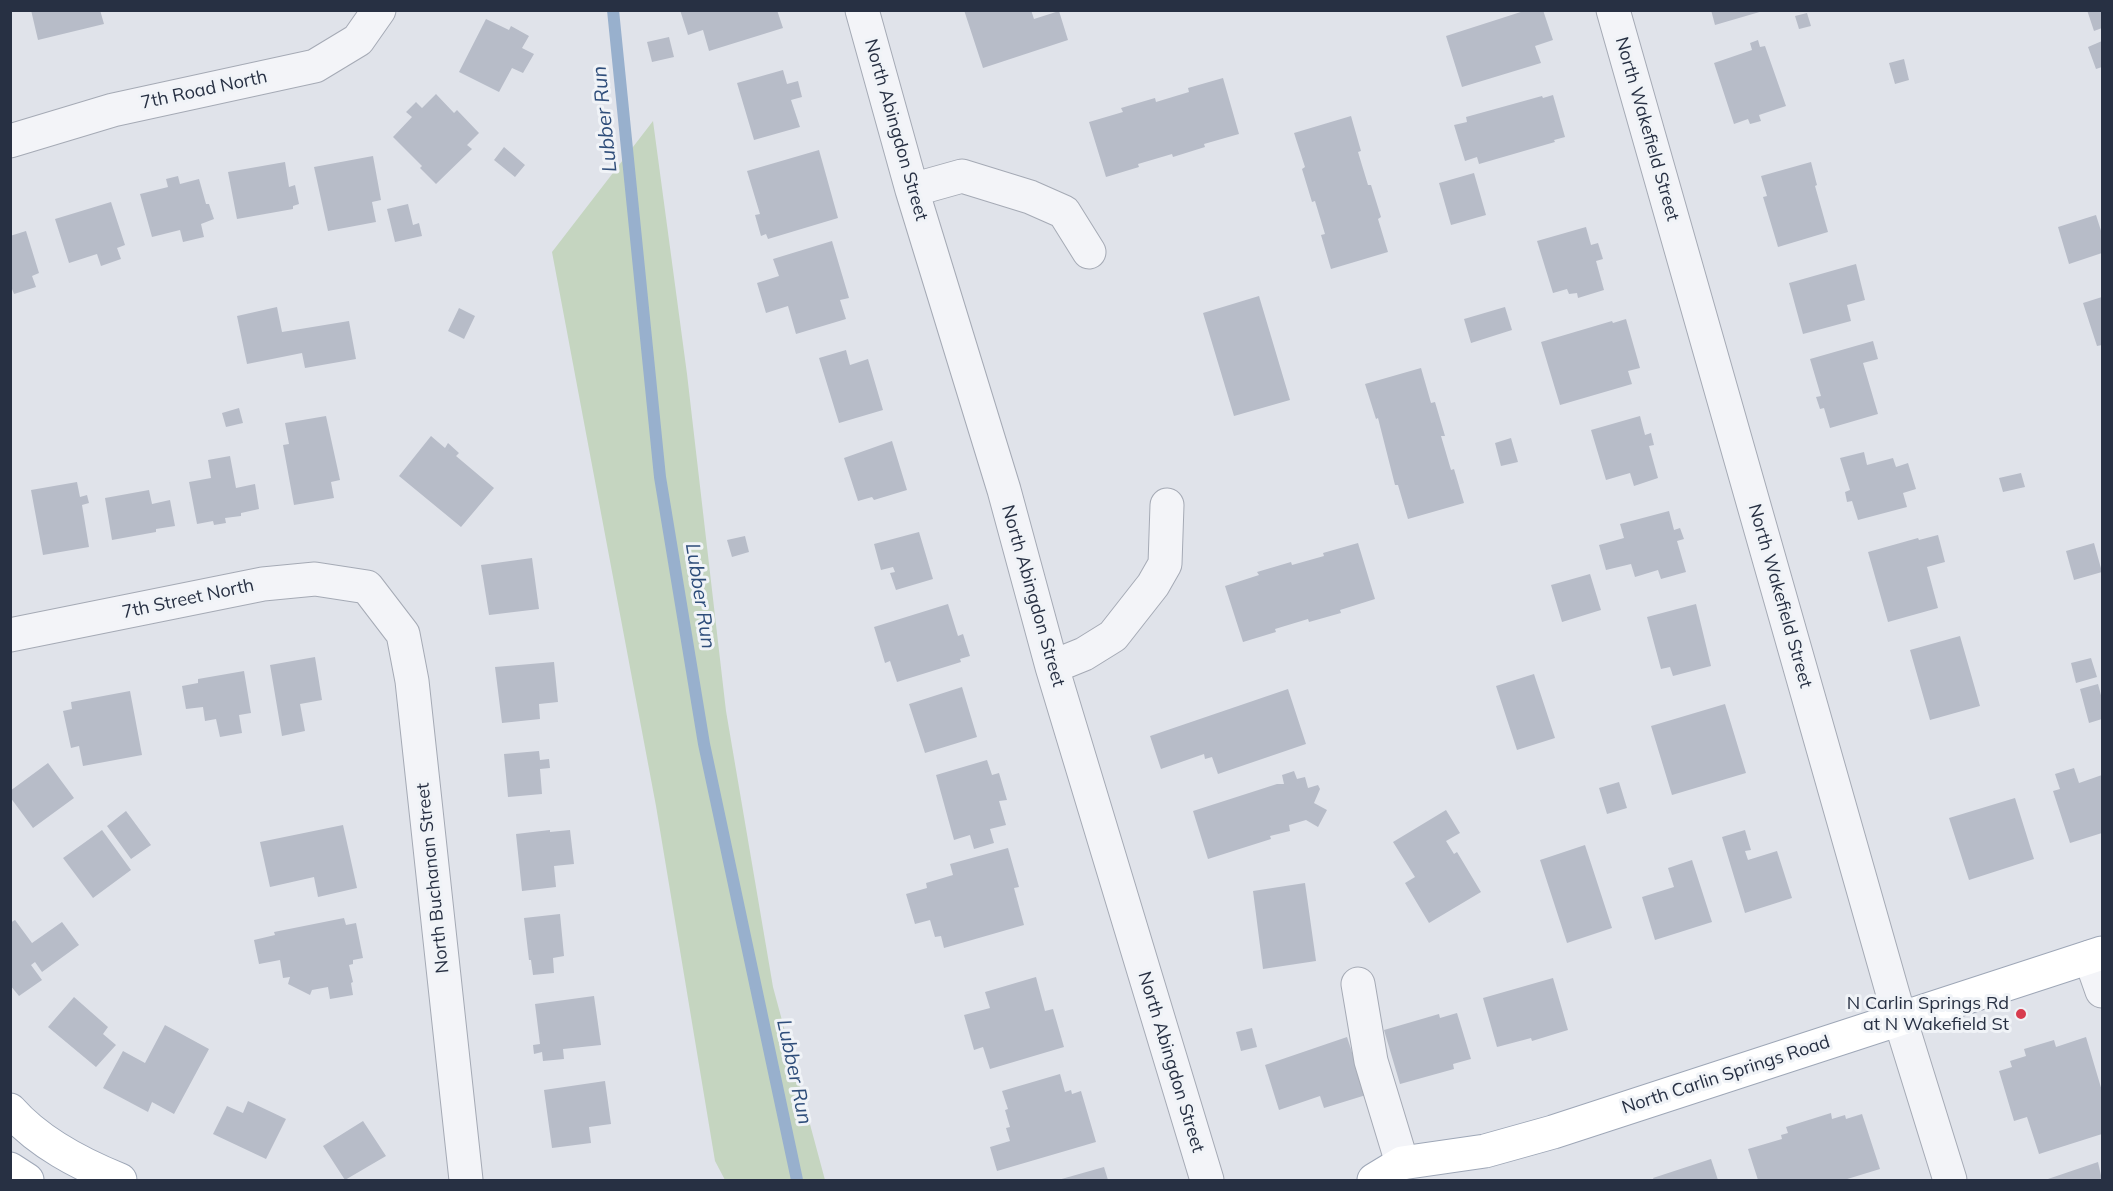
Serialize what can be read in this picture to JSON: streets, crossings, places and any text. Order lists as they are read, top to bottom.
{
  "streets": {
    "main road": ["North Carlin Springs Road"],
    "street": [
      "7th Road North",
      "North Wakefield Street",
      "North Abingdon Street",
      "7th Street North",
      "North Buchanan Street"
    ]
  },
  "crossings": [
    ["North Wakefield Street", "North Carlin Springs Road"],
    ["7th Street North", "North Buchanan Street"]
  ],
  "water": ["Lubber Run"],
  "places": ["N Carlin Springs Rd at N Wakefield St"]
}
